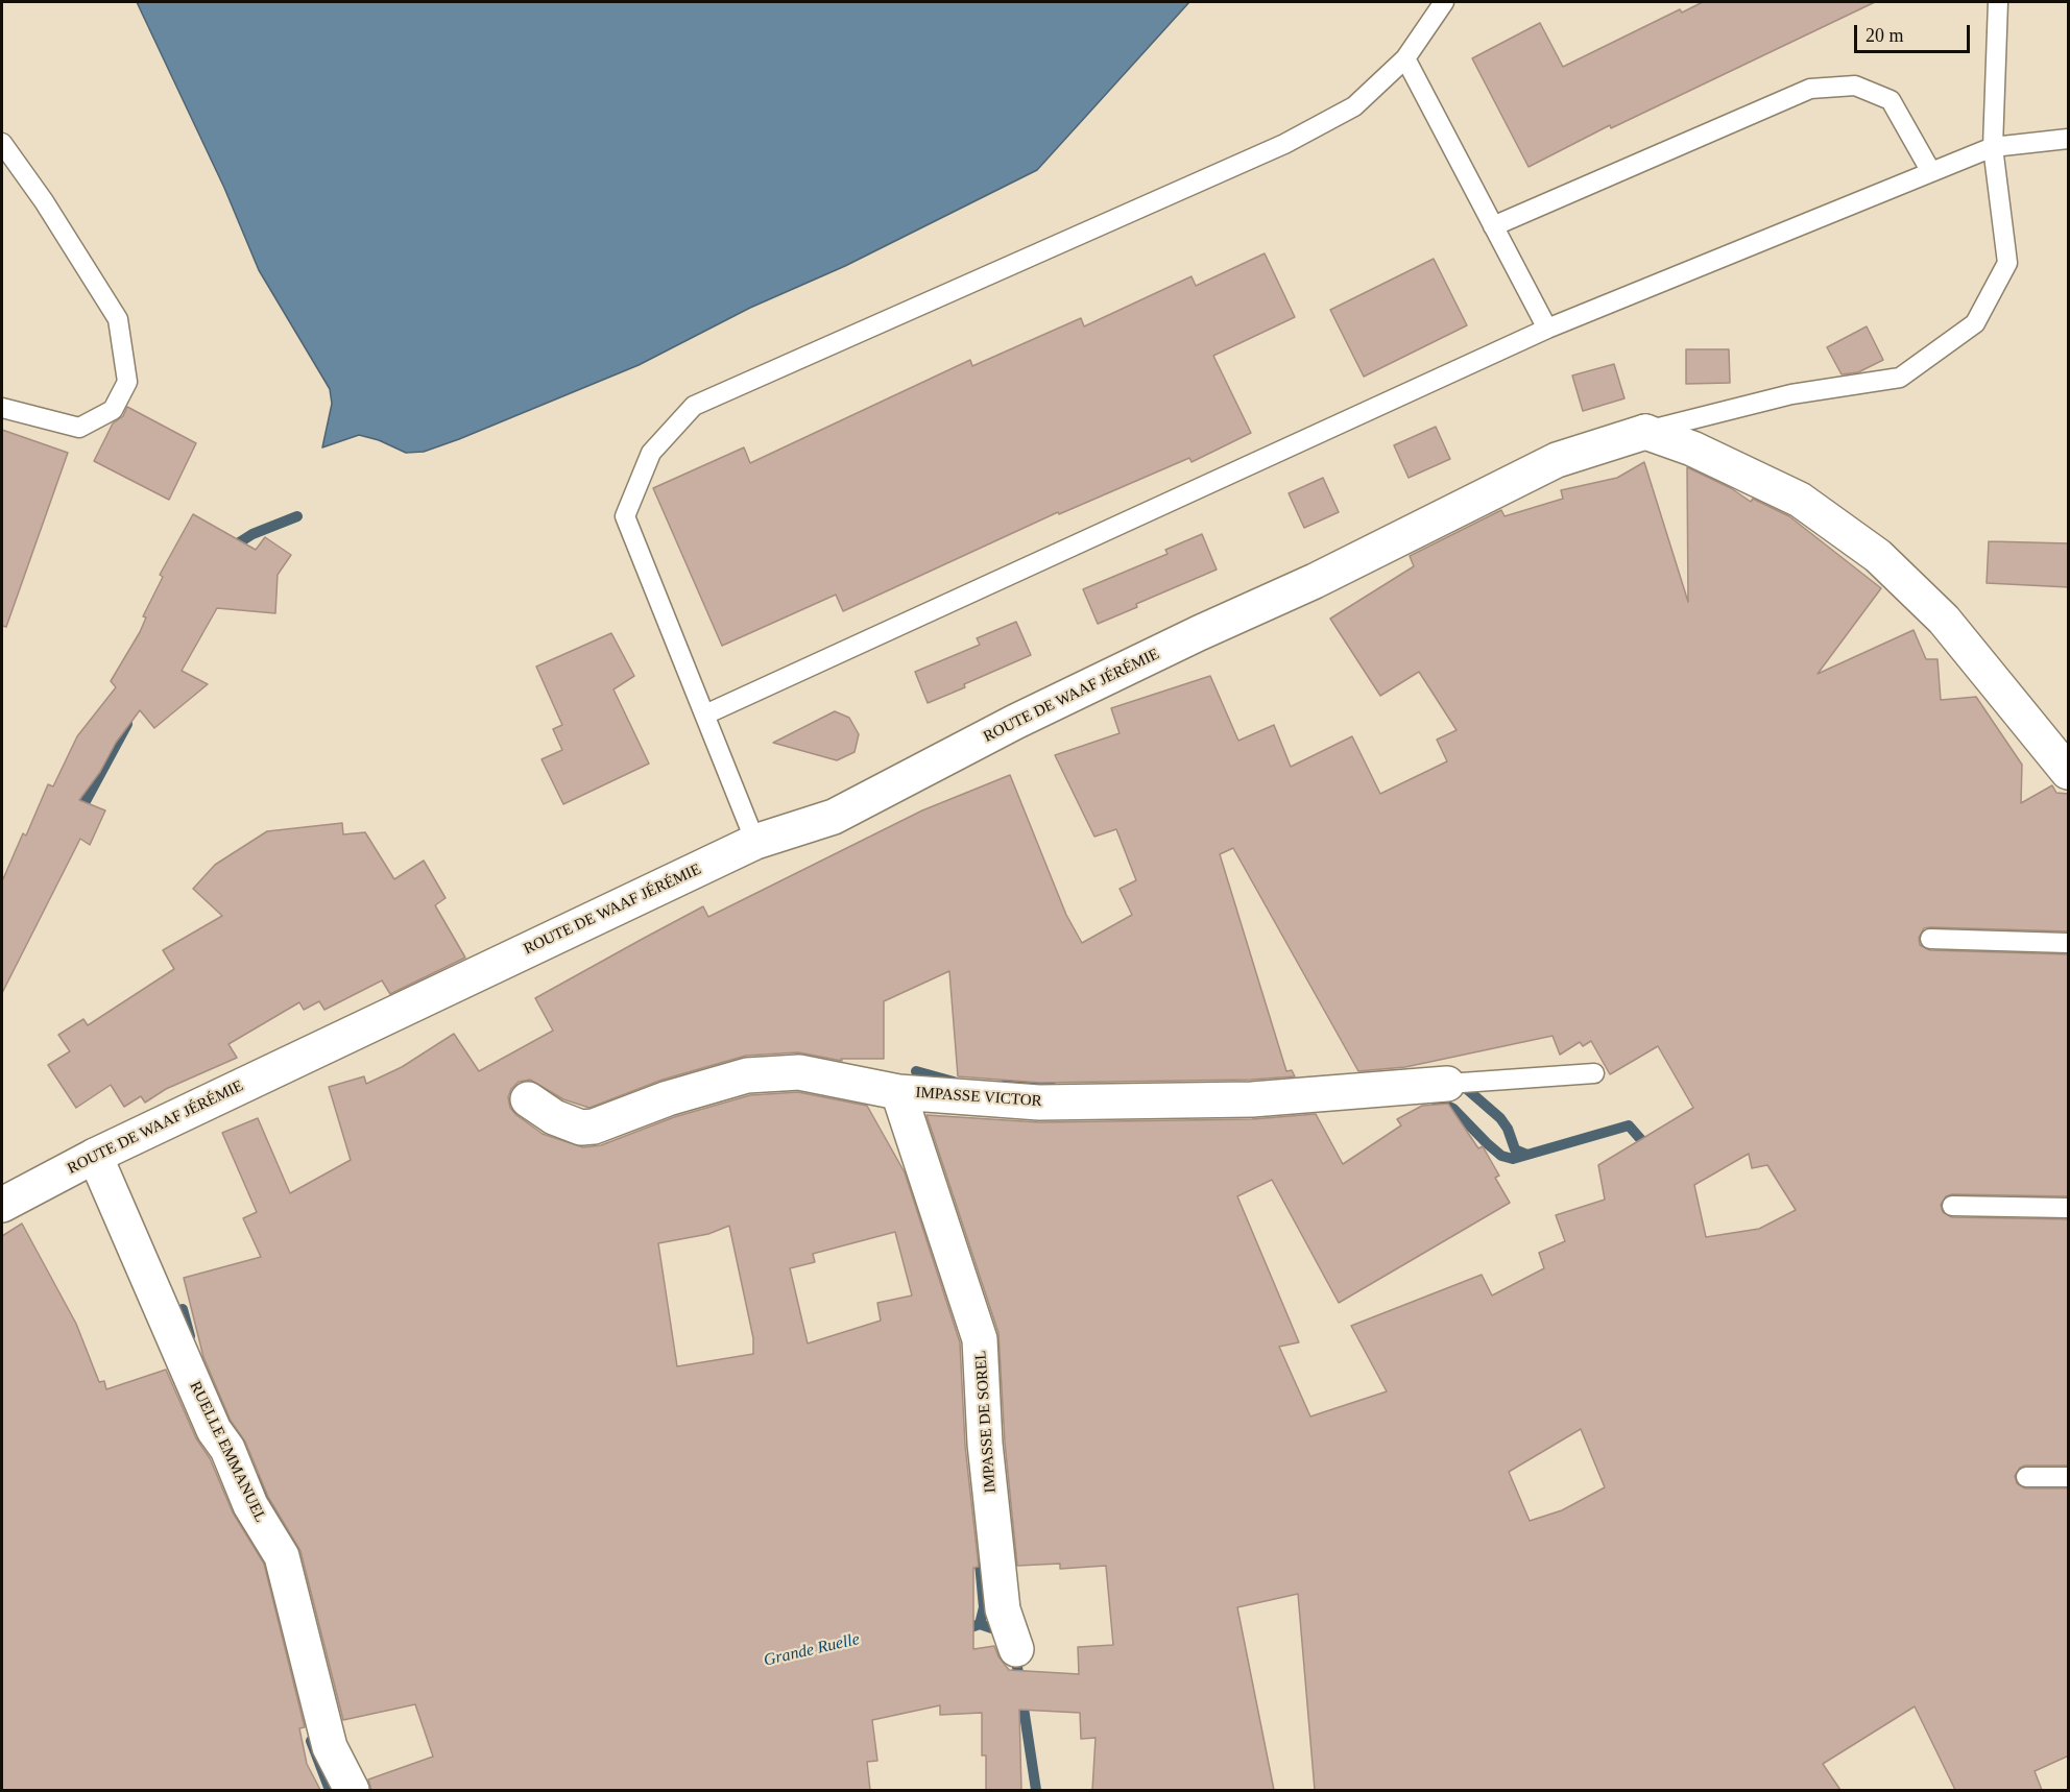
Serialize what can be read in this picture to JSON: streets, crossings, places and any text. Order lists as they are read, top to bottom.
{
  "streets": {
    "street": [
      "ROUTE DE WAAF JÉRÉMIE",
      "IMPASSE VICTOR",
      "IMPASSE DE SOREL",
      "RUELLE EMMANUEL"
    ]
  },
  "crossings": [
    ["ROUTE DE WAAF JÉRÉMIE", "RUELLE EMMANUEL"],
    ["IMPASSE VICTOR", "IMPASSE DE SOREL"]
  ],
  "water": ["Grande Ruelle"],
  "scale_bar": "20 m"
}
